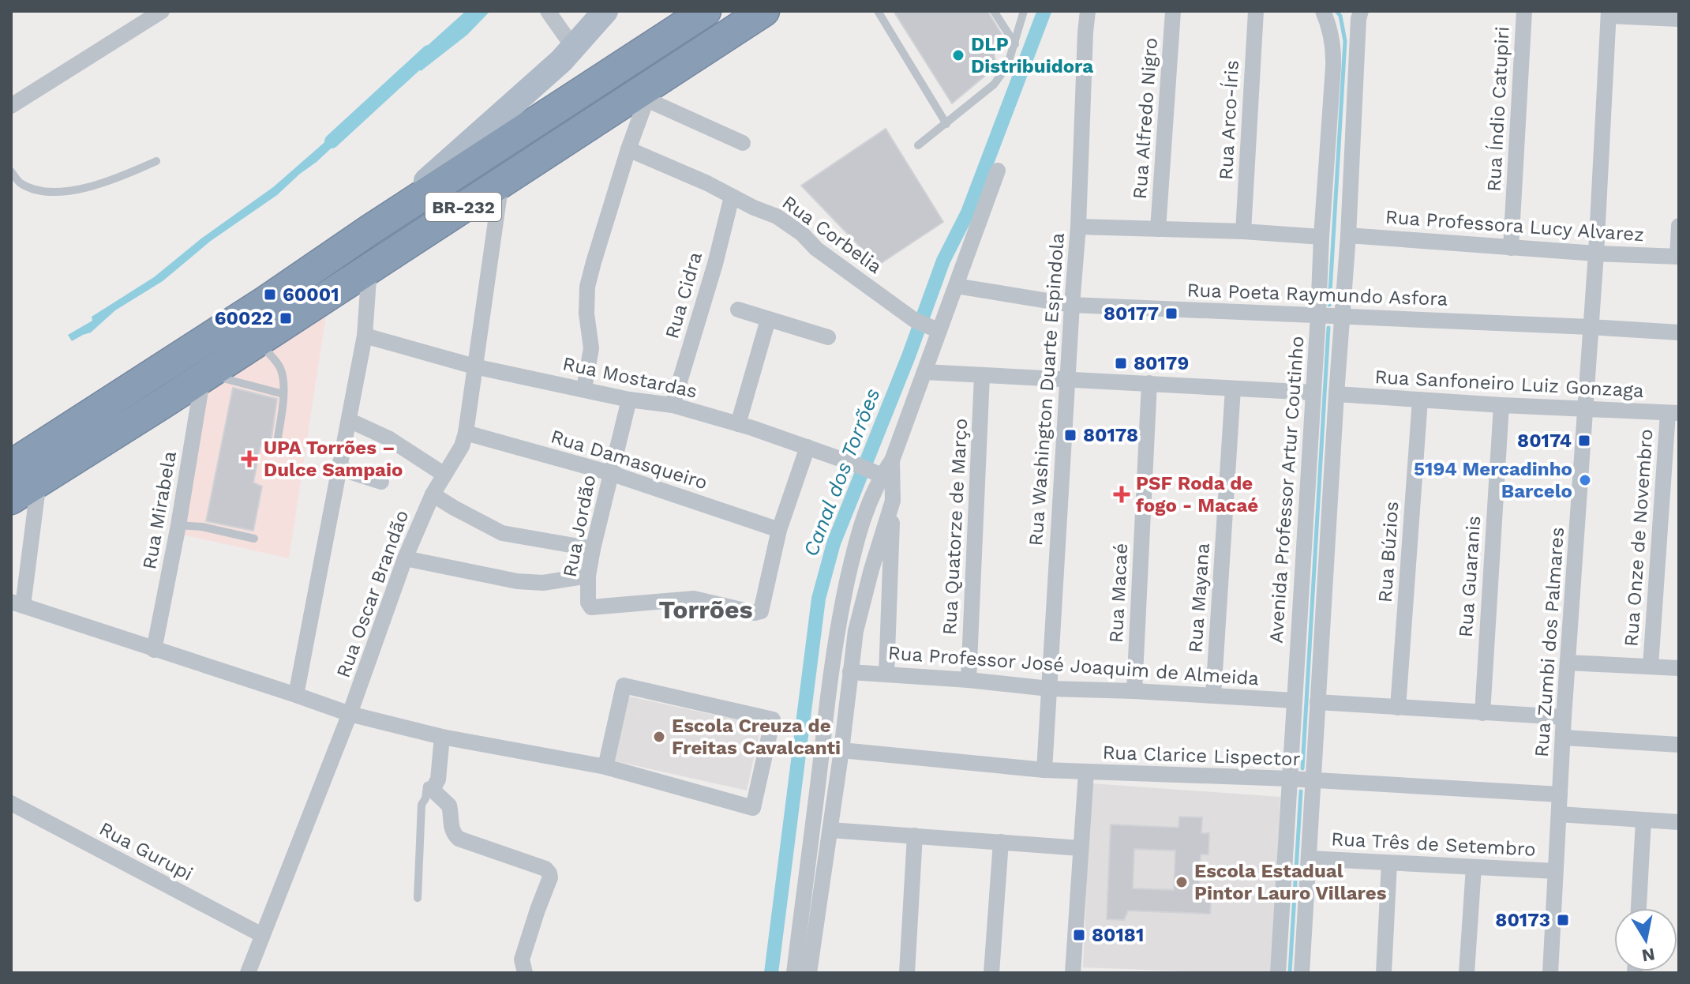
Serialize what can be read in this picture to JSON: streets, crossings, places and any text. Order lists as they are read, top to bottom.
{
  "streets": {
    "highway": ["BR-232"],
    "street": [
      "Rua Índio Catupiri",
      "Rua Alfredo Nigro",
      "Rua Arco-Íris",
      "Rua Professora Lucy Alvarez",
      "Rua Corbelia",
      "Rua Poeta Raymundo Asfora",
      "Rua Cidra",
      "Rua Mostardas",
      "Rua Sanfoneiro Luiz Gonzaga",
      "Rua Washington Duarte Espindola",
      "Rua Damasqueiro",
      "Avenida Professor Artur Coutinho",
      "Rua Mirabela",
      "Rua Jordão",
      "Rua Quatorze de Março",
      "Rua Onze de Novembro",
      "Rua Búzios",
      "Rua Guaranis",
      "Rua Macaé",
      "Rua Oscar Brandão",
      "Rua Mayana",
      "Rua Zumbi dos Palmares",
      "Rua Professor José Joaquim de Almeida",
      "Rua Clarice Lispector",
      "Rua Três de Setembro",
      "Rua Gurupi"
    ]
  },
  "crossings": [
    ["Rua Índio Catupiri", "Rua Professora Lucy Alvarez"],
    ["BR-232", "Rua Mirabela"],
    ["BR-232", "Rua Oscar Brandão"],
    ["Rua Professora Lucy Alvarez", "Rua Zumbi dos Palmares"],
    ["Rua Corbelia", "Rua Cidra"],
    ["Rua Poeta Raymundo Asfora", "Rua Washington Duarte Espindola"],
    ["Rua Poeta Raymundo Asfora", "Avenida Professor Artur Coutinho"],
    ["Rua Poeta Raymundo Asfora", "Rua Zumbi dos Palmares"],
    ["Rua Cidra", "Rua Mostardas"],
    ["Rua Mostardas", "Rua Jordão"],
    ["Rua Mostardas", "Rua Oscar Brandão"],
    ["Rua Sanfoneiro Luiz Gonzaga", "Rua Onze de Novembro"],
    ["Rua Sanfoneiro Luiz Gonzaga", "Rua Búzios"],
    ["Rua Sanfoneiro Luiz Gonzaga", "Rua Guaranis"],
    ["Rua Sanfoneiro Luiz Gonzaga", "Rua Zumbi dos Palmares"],
    ["Rua Washington Duarte Espindola", "Rua Professor José Joaquim de Almeida"],
    ["Rua Washington Duarte Espindola", "Rua Clarice Lispector"],
    ["Rua Damasqueiro", "Rua Jordão"],
    ["Rua Damasqueiro", "Rua Oscar Brandão"],
    ["Avenida Professor Artur Coutinho", "Rua Professor José Joaquim de Almeida"],
    ["Avenida Professor Artur Coutinho", "Rua Clarice Lispector"],
    ["Rua Quatorze de Março", "Rua Professor José Joaquim de Almeida"],
    ["Rua Macaé", "Rua Professor José Joaquim de Almeida"],
    ["Rua Oscar Brandão", "Rua Gurupi"],
    ["Rua Mayana", "Rua Professor José Joaquim de Almeida"],
    ["Rua Zumbi dos Palmares", "Rua Clarice Lispector"],
    ["Rua Zumbi dos Palmares", "Rua Três de Setembro"]
  ],
  "districts": ["Torrões"],
  "water": ["Canal dos Torrões"],
  "places": {
    "other": [
      "DLP Distribuidora",
      "5194 Mercadinho Barcelo",
      "Escola Creuza de Freitas Cavalcanti",
      "Escola Estadual Pintor Lauro Villares"
    ],
    "transit": [
      "60001",
      "80177",
      "60022",
      "80179",
      "80178",
      "80174",
      "80173",
      "80181"
    ],
    "health": ["UPA Torrões – Dulce Sampaio", "PSF Roda de fogo - Macaé"]
  },
  "north": "bottom"
}
